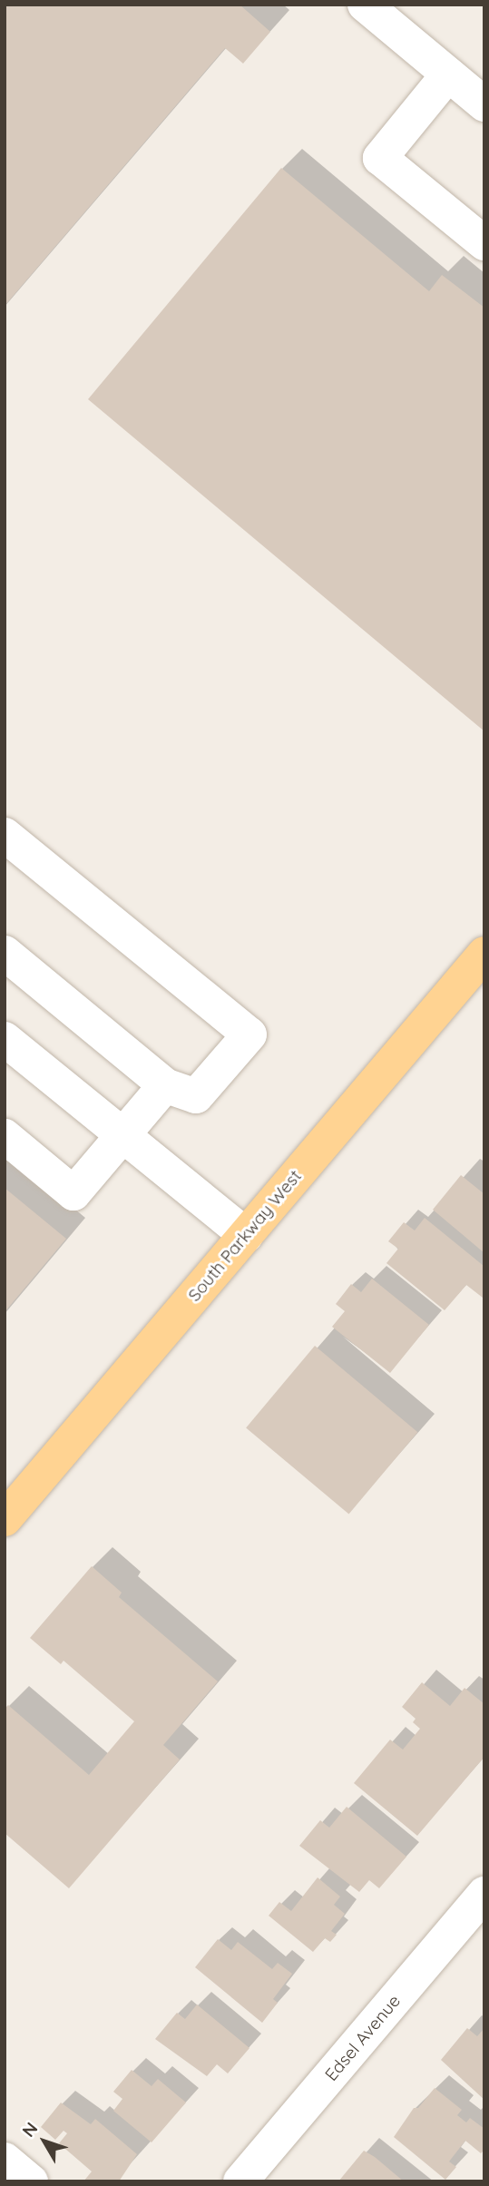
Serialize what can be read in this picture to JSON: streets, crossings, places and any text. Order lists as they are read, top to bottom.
{
  "streets": {
    "main road": ["South Parkway West"],
    "street": ["Edsel Avenue"]
  },
  "north": "top left"
}
